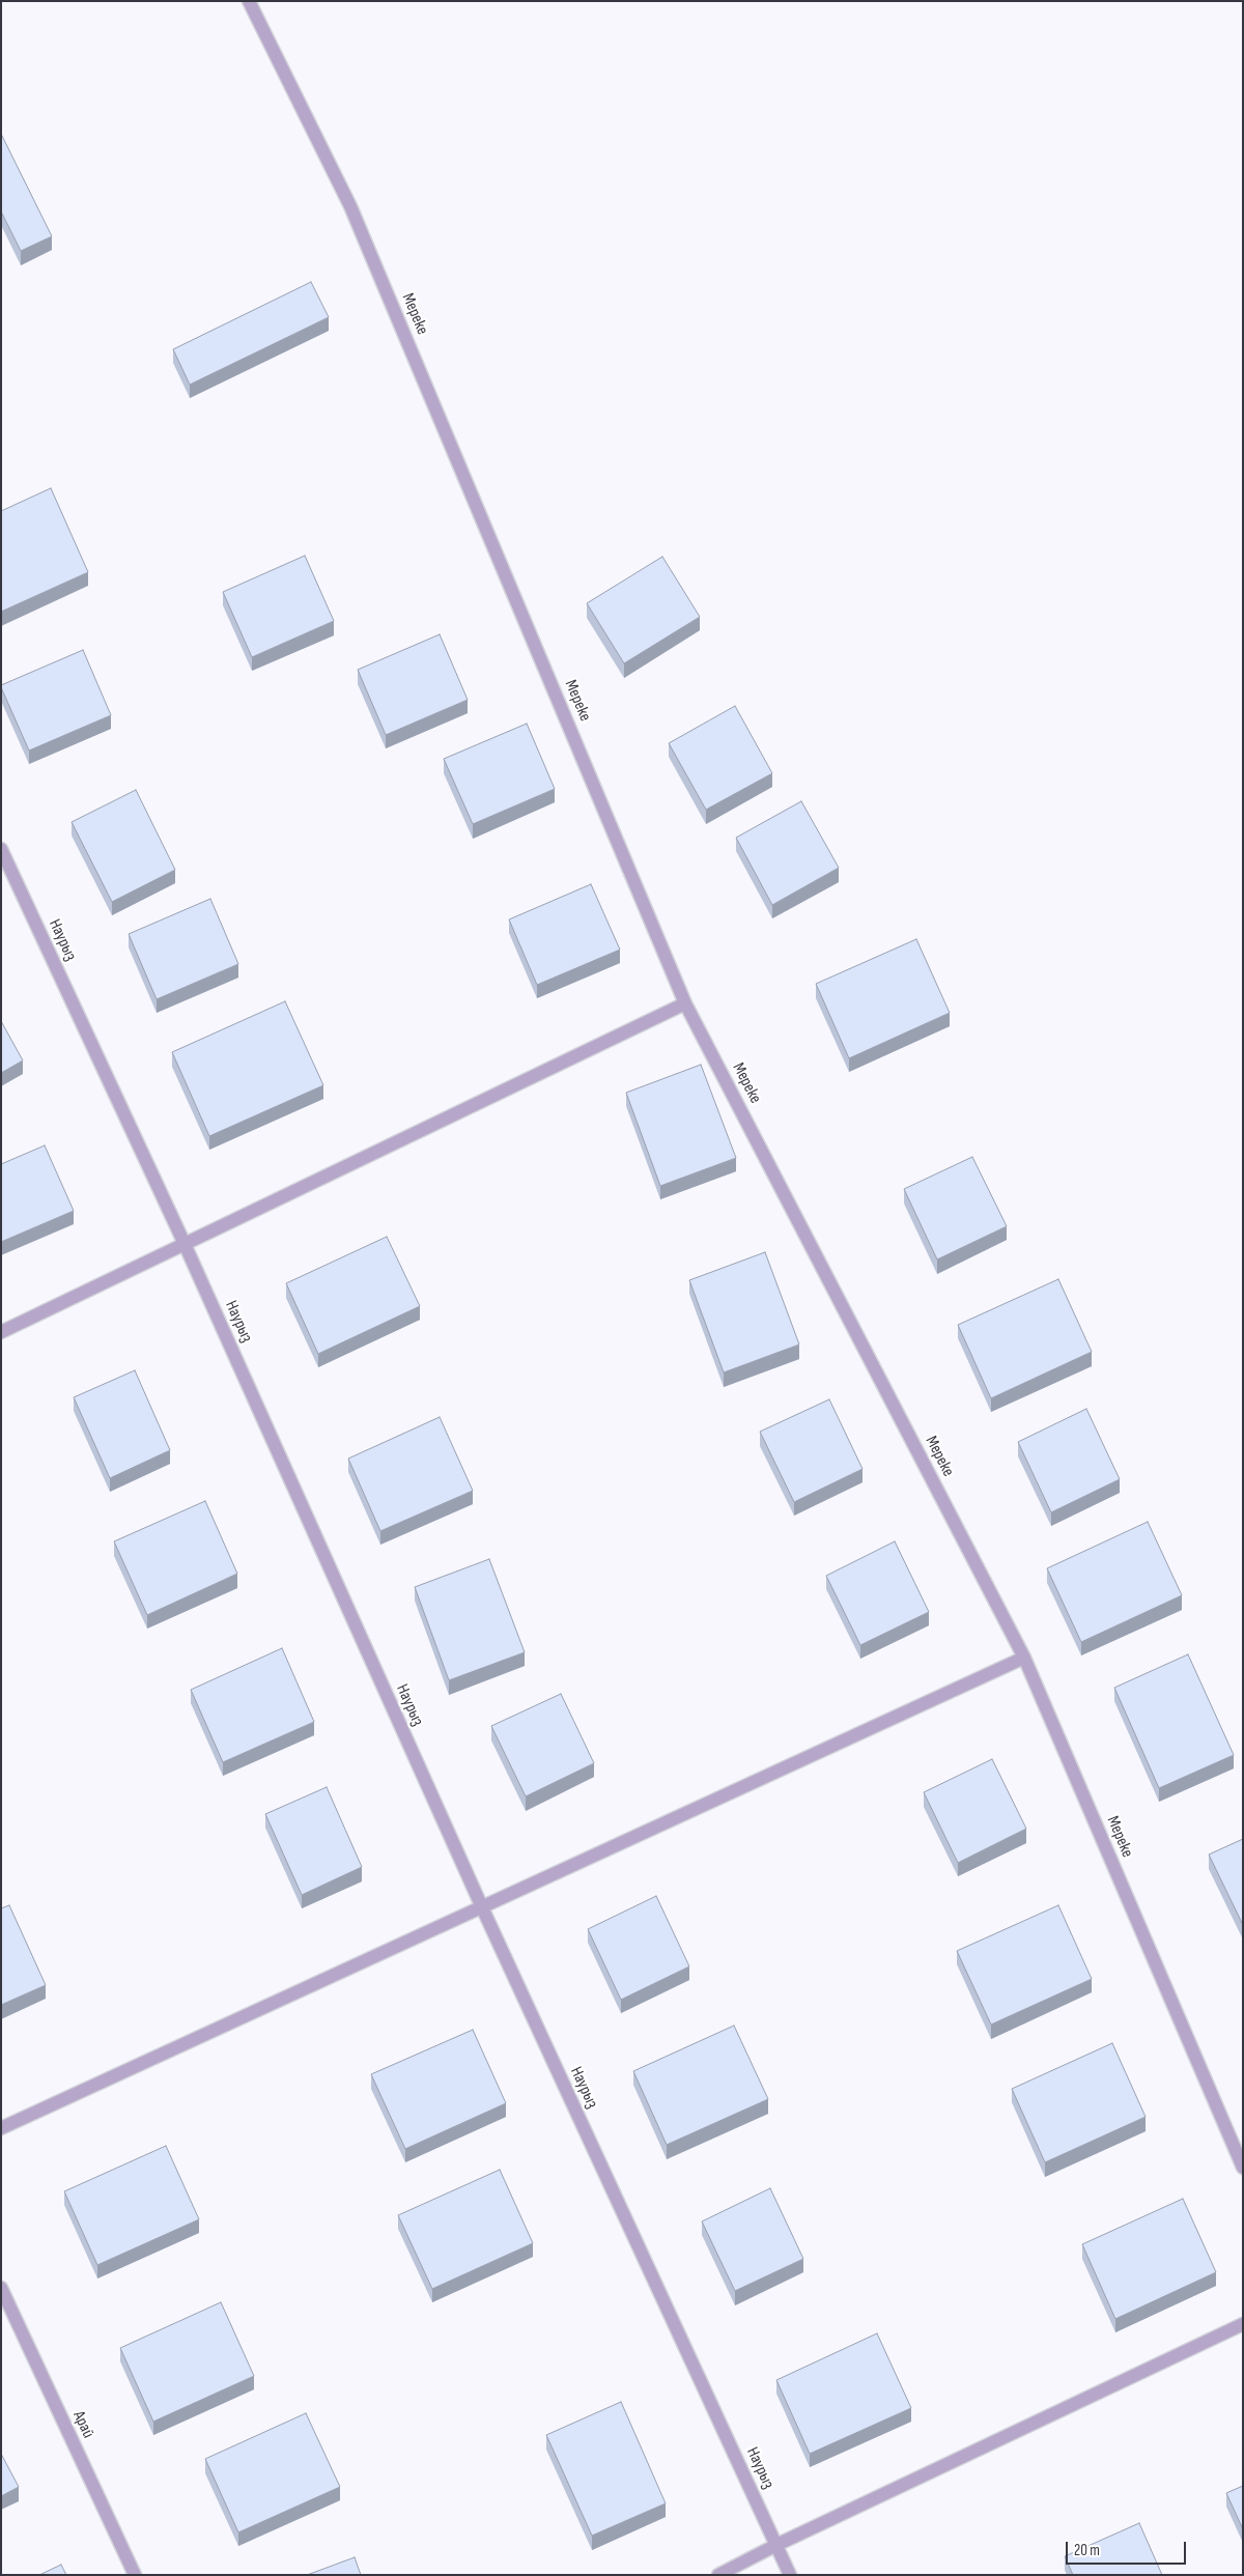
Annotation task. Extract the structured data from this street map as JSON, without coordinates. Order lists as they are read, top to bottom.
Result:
{
  "streets": {
    "street": ["Мереке", "Наурыз", "Арай"]
  },
  "scale_bar": "20 m"
}
